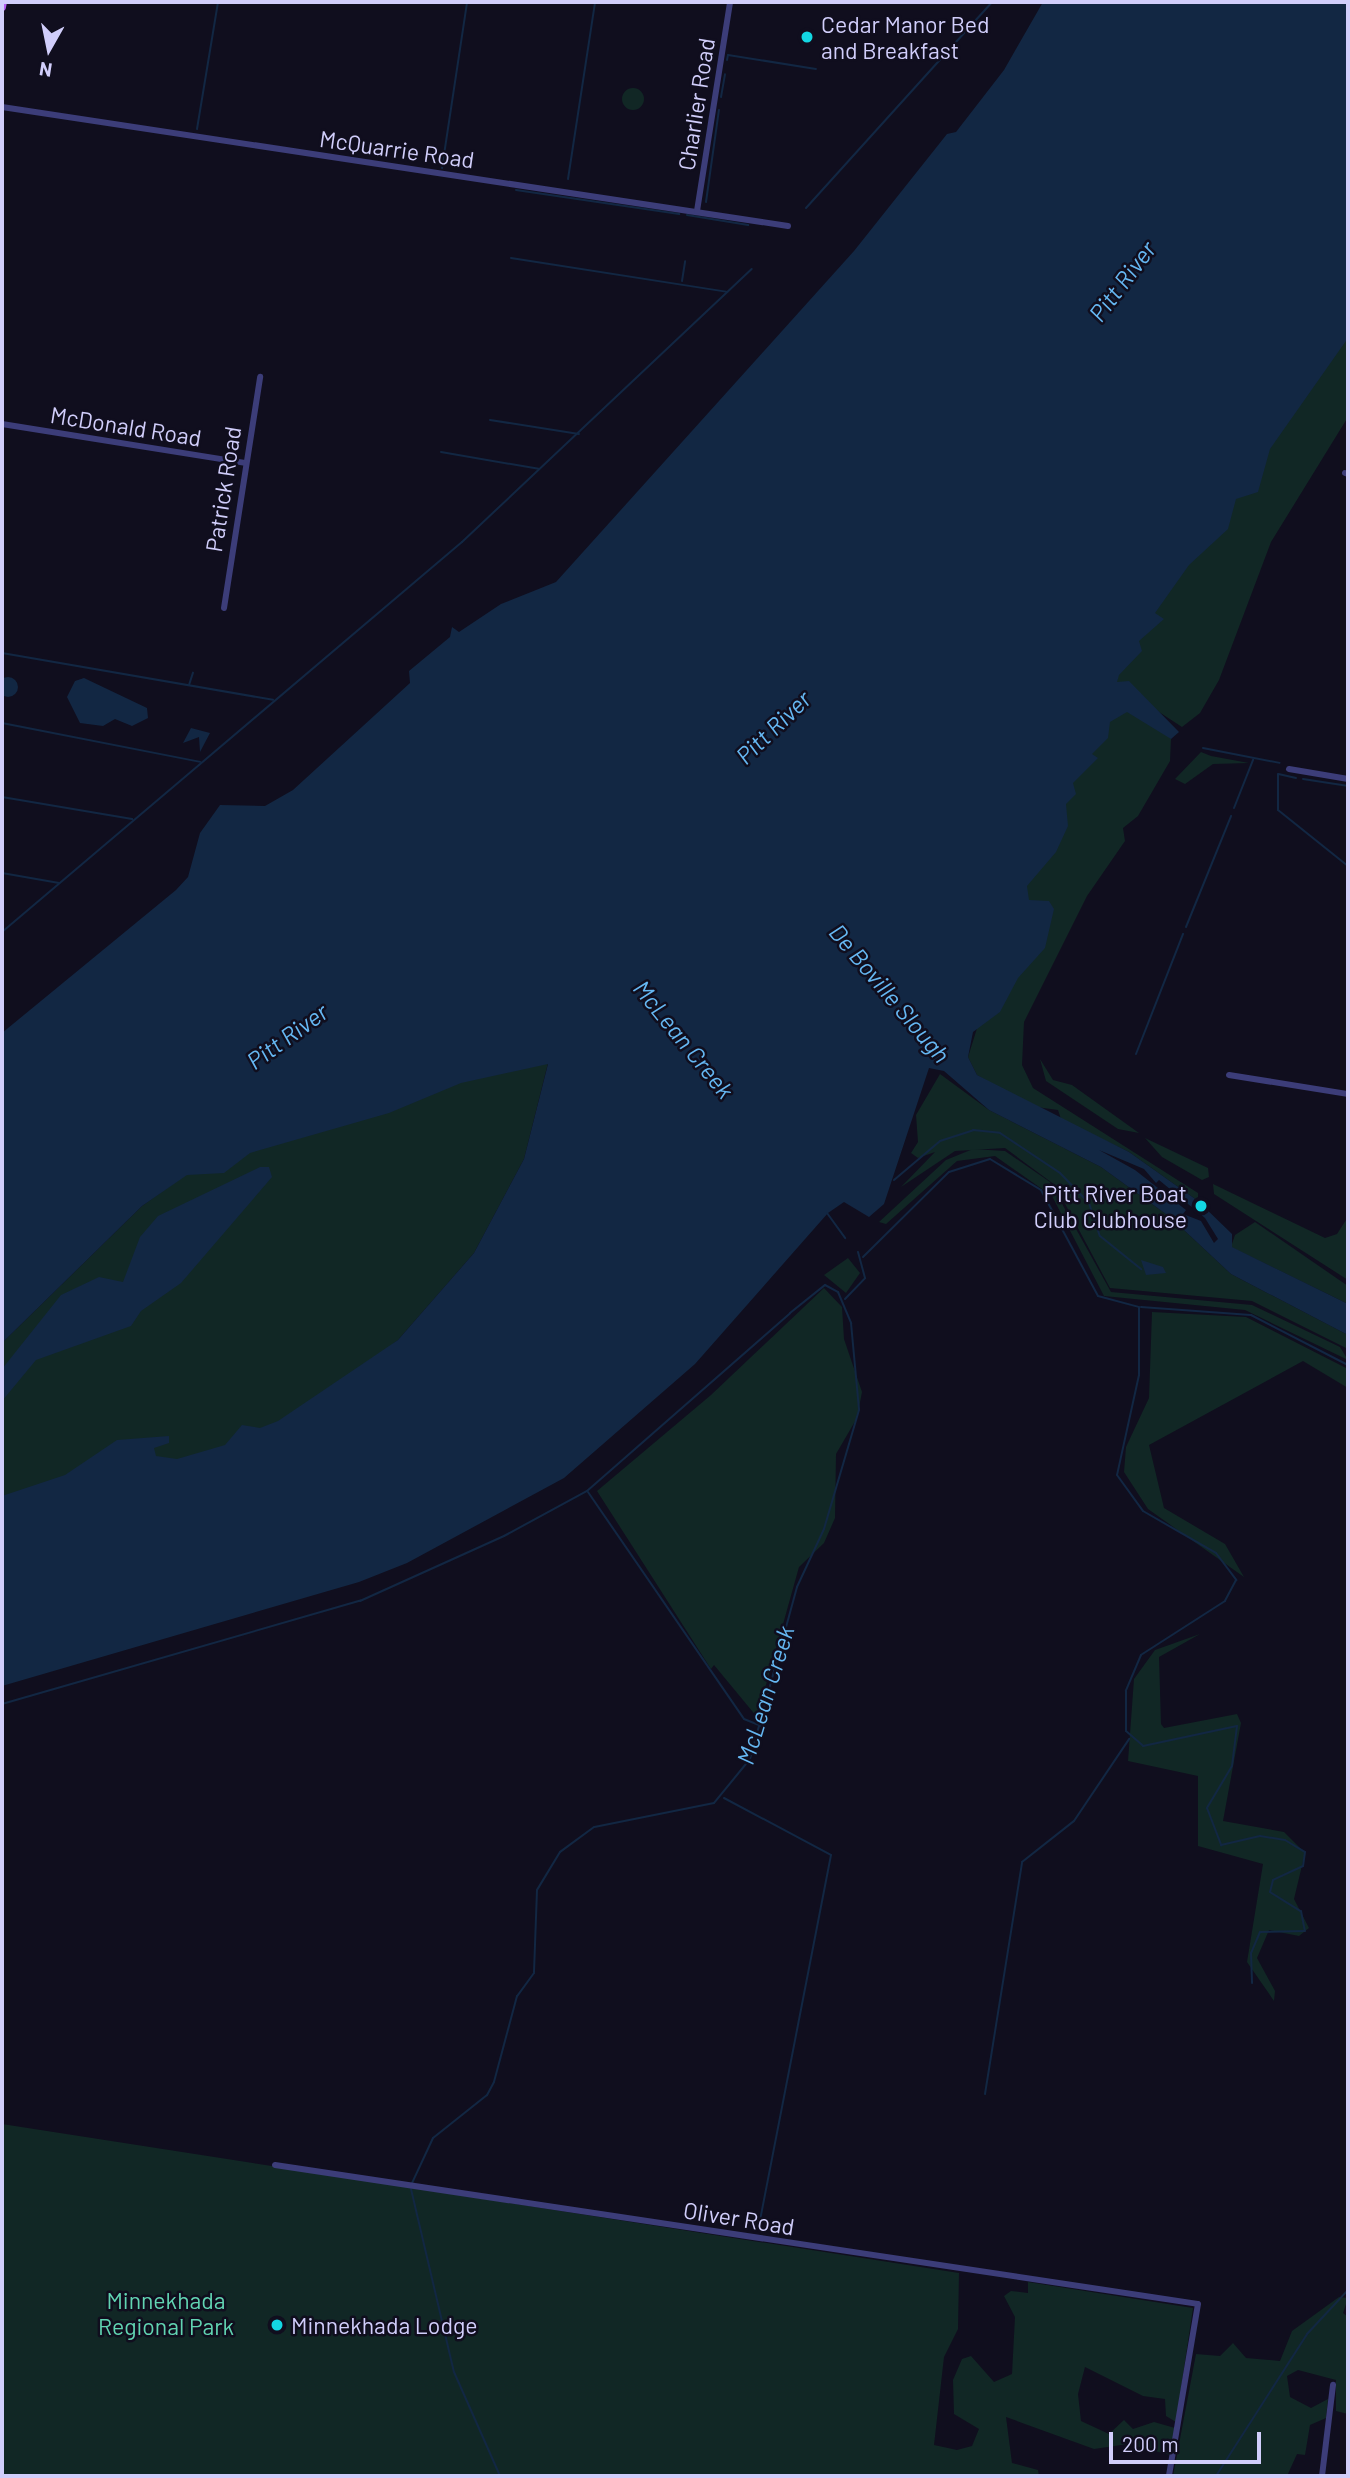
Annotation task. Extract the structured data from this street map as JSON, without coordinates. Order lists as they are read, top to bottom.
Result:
{
  "streets": {
    "street": [
      "Charlier Road",
      "McQuarrie Road",
      "McDonald Road",
      "Patrick Road",
      "Oliver Road"
    ]
  },
  "crossings": [
    ["Charlier Road", "McQuarrie Road"],
    ["McDonald Road", "Patrick Road"]
  ],
  "water": ["Pitt River", "De Boville Slough", "McLean Creek"],
  "parks": ["Minnekhada Regional Park"],
  "places": ["Cedar Manor Bed and Breakfast", "Pitt River Boat Club Clubhouse", "Minnekhada Lodge"],
  "scale_bar": "200 m",
  "north": "bottom"
}
